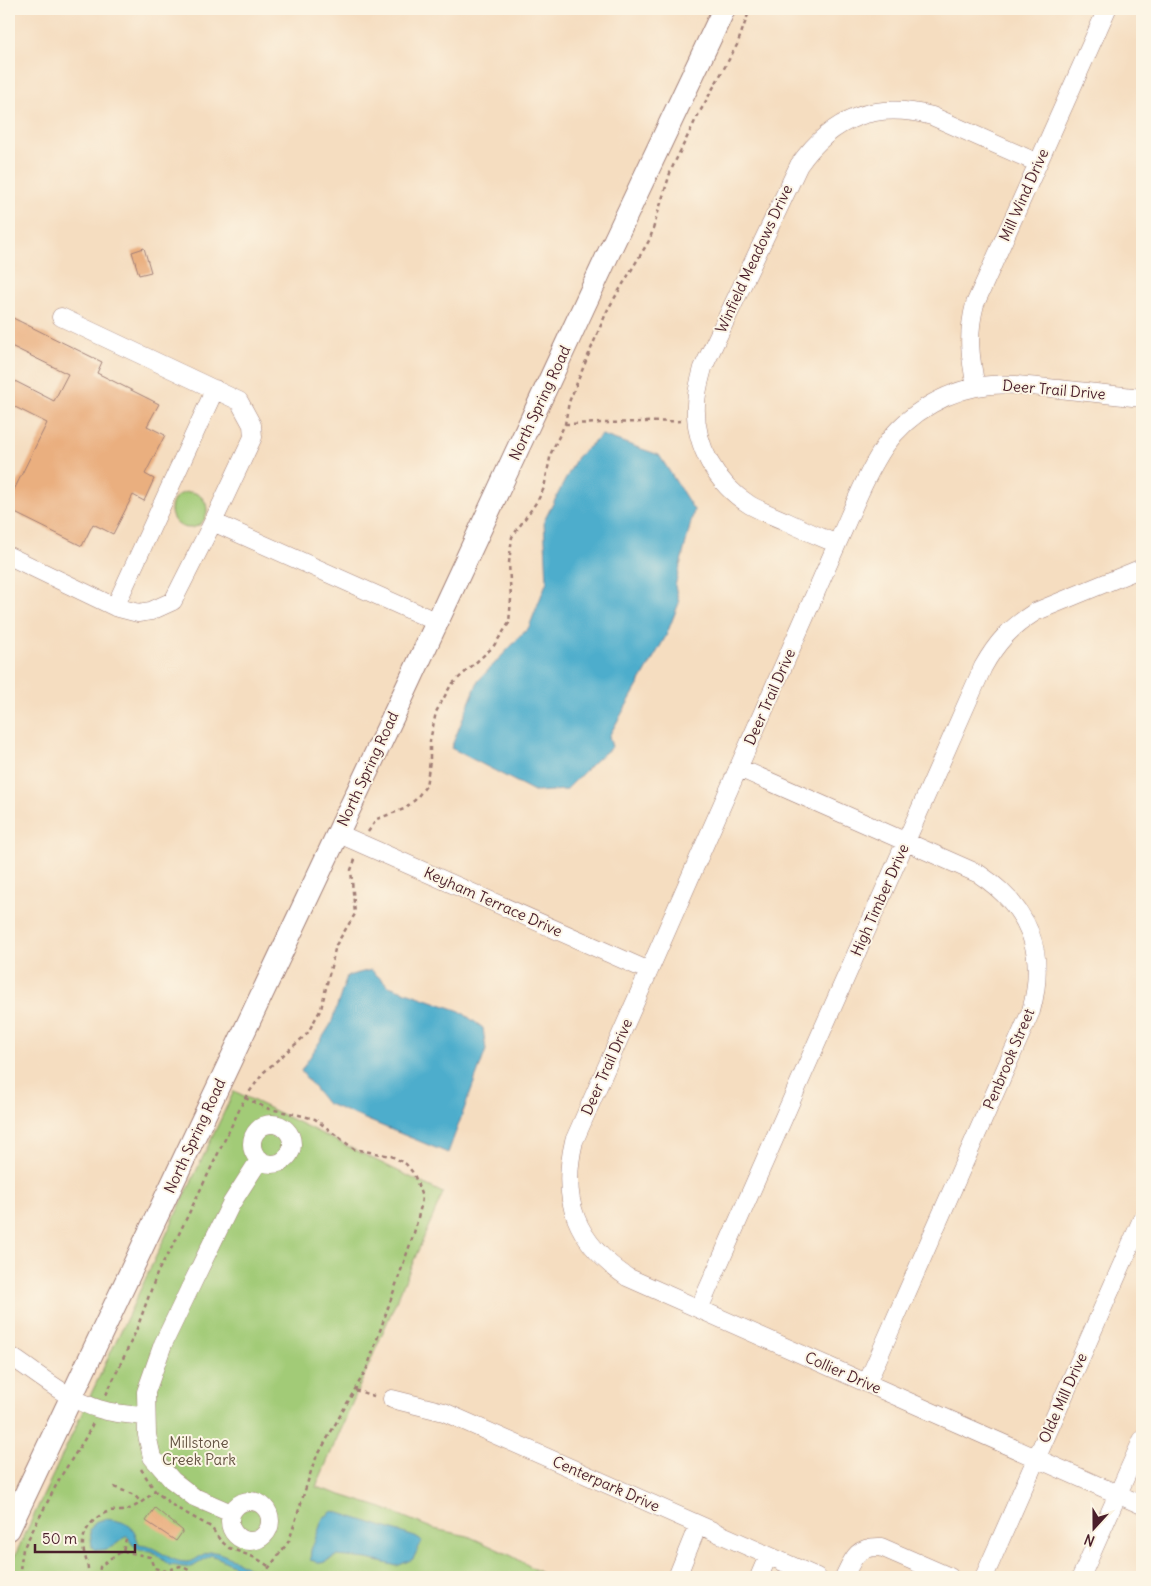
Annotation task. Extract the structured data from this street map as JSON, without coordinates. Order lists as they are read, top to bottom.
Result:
{
  "streets": {
    "main road": ["North Spring Road"],
    "street": [
      "Mill Wind Drive",
      "Winfield Meadows Drive",
      "Deer Trail Drive",
      "High Timber Drive",
      "Keyham Terrace Drive",
      "Penbrook Street",
      "Collier Drive",
      "Olde Mill Drive",
      "Centerpark Drive"
    ]
  },
  "crossings": [
    ["Mill Wind Drive", "Winfield Meadows Drive"],
    ["Mill Wind Drive", "Deer Trail Drive"],
    ["Winfield Meadows Drive", "Deer Trail Drive"],
    ["Deer Trail Drive", "Keyham Terrace Drive"],
    ["Deer Trail Drive", "Penbrook Street"],
    ["Deer Trail Drive", "Collier Drive"],
    ["North Spring Road", "Keyham Terrace Drive"],
    ["High Timber Drive", "Penbrook Street"],
    ["High Timber Drive", "Collier Drive"],
    ["Penbrook Street", "Collier Drive"],
    ["Collier Drive", "Olde Mill Drive"]
  ],
  "parks": ["Millstone Creek Park"],
  "scale_bar": "50 m",
  "north": "bottom"
}
